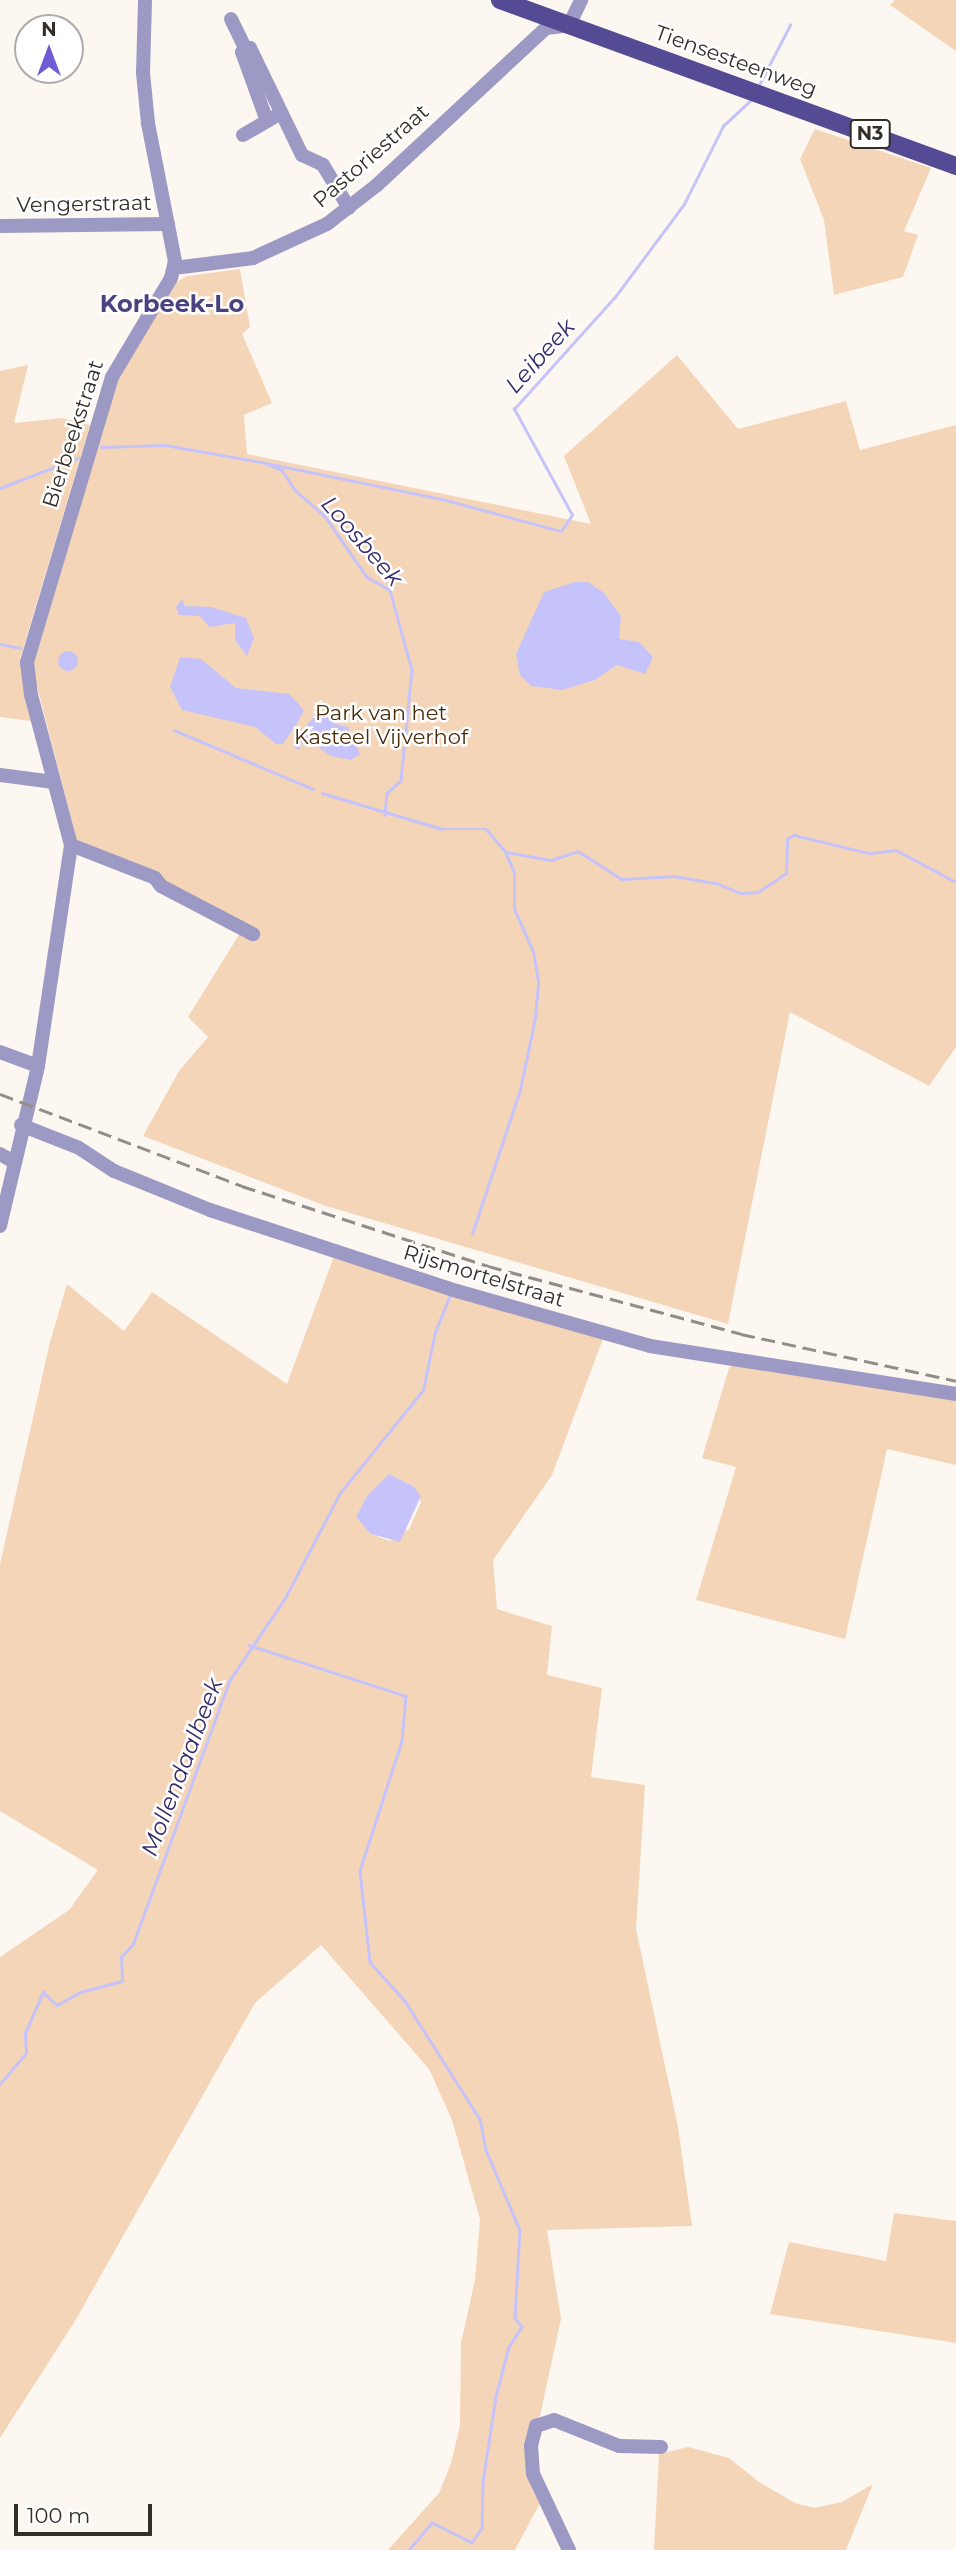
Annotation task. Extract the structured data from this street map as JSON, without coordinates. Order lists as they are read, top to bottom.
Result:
{
  "streets": {
    "main road": ["Tiensesteenweg", "N3"],
    "street": [
      "Pastoriestraat",
      "Vengerstraat",
      "Bierbeekstraat",
      "Rijsmortelstraat"
    ]
  },
  "crossings": [
    ["Tiensesteenweg", "Pastoriestraat"],
    ["Pastoriestraat", "Bierbeekstraat"],
    ["Bierbeekstraat", "Rijsmortelstraat"]
  ],
  "districts": ["Korbeek-Lo"],
  "water": ["Leibeek", "Loosbeek", "Mollendaalbeek"],
  "parks": ["Park van het Kasteel Vijverhof"],
  "scale_bar": "100 m",
  "north": "top"
}
